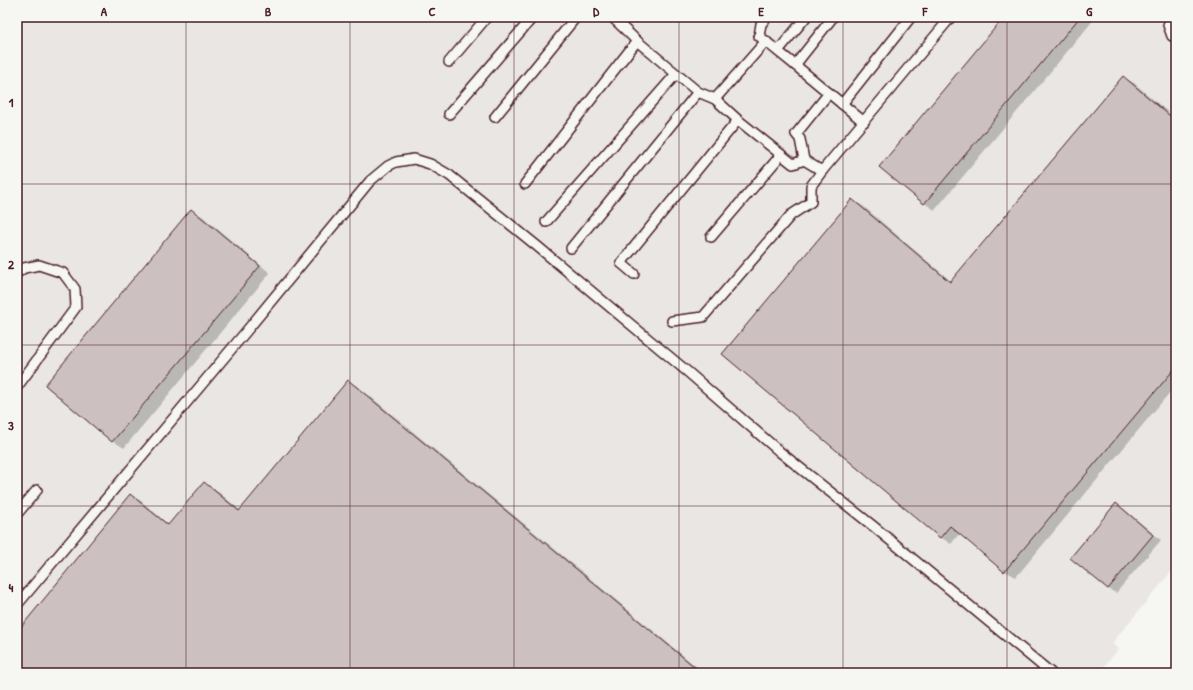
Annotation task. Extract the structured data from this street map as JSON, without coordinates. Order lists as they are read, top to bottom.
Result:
{
  "grid": {
    "columns": [
      "A",
      "B",
      "C",
      "D",
      "E",
      "F",
      "G"
    ],
    "rows": [
      "1",
      "2",
      "3",
      "4"
    ]
  }
}
